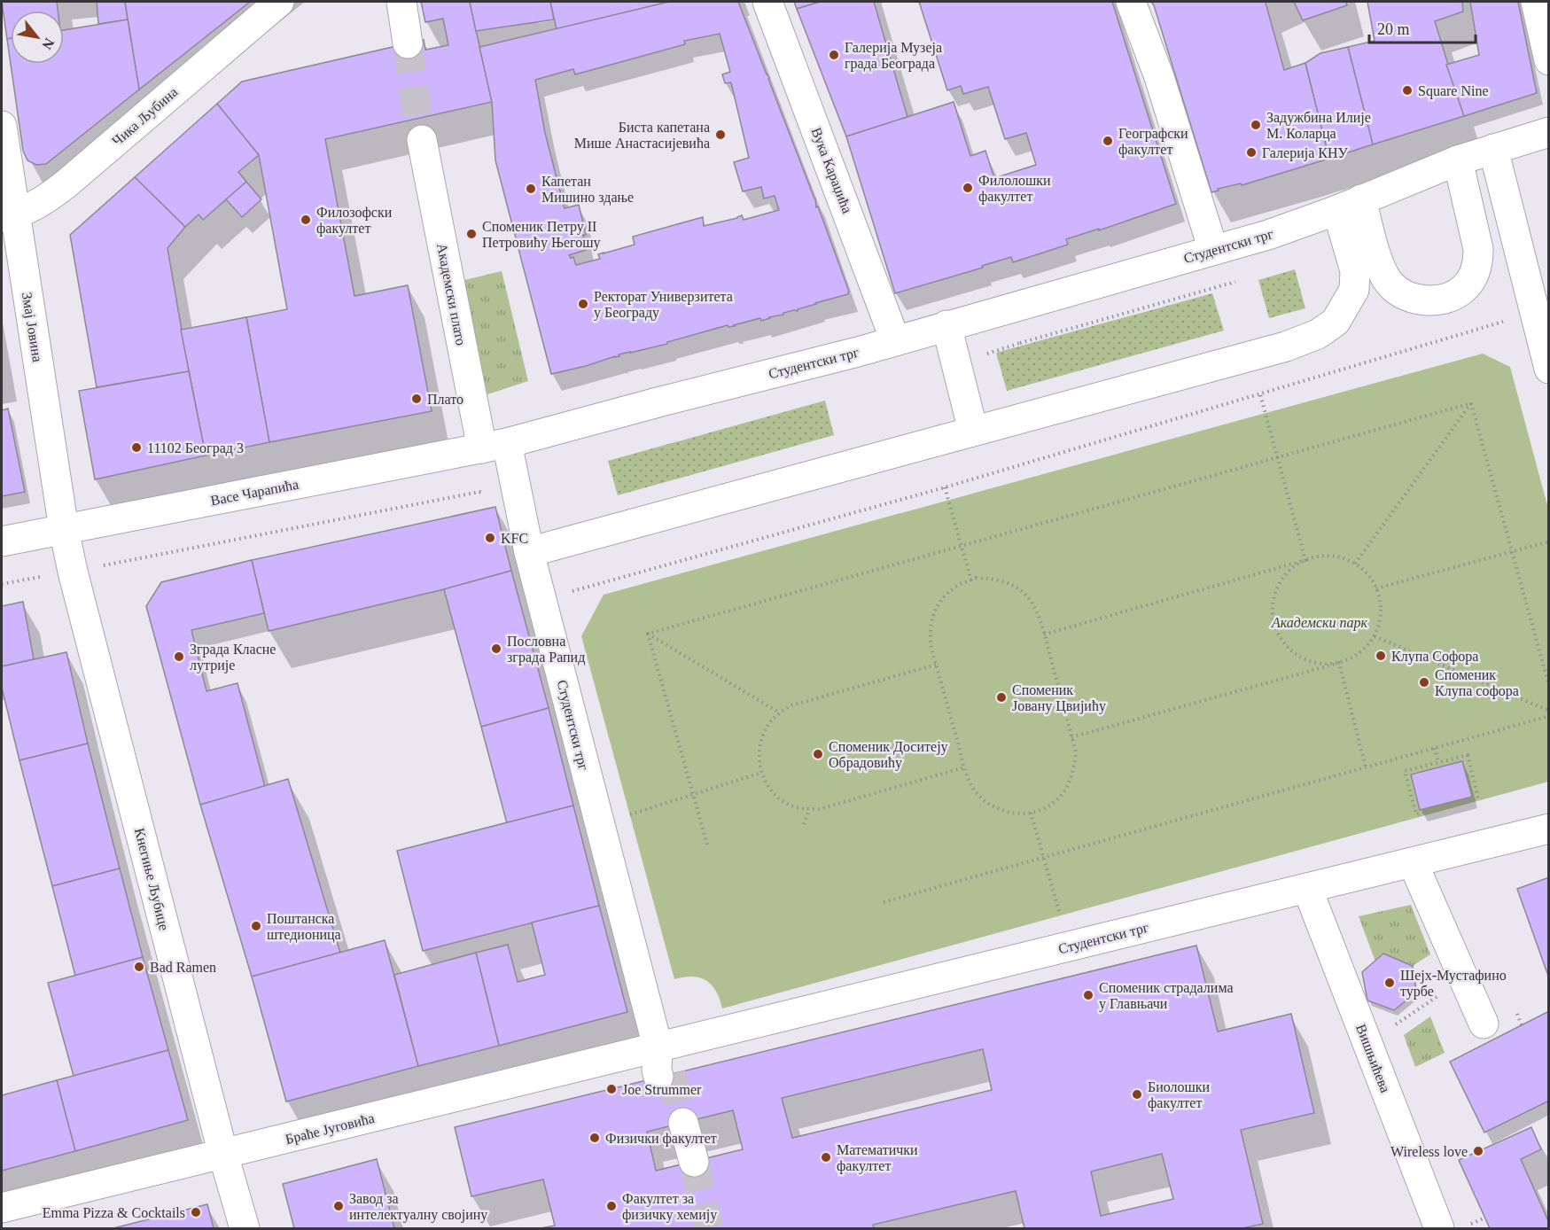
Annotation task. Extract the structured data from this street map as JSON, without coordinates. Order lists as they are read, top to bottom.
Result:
{
  "streets": {
    "street": [
      "Чика Љубина",
      "Вука Караџића",
      "Студентски трг",
      "Академски плато",
      "Змај Јовина",
      "Васе Чарапића",
      "Кнегиње Љубице",
      "Вишњићева",
      "Браће Југовића"
    ]
  },
  "crossings": [
    ["Чика Љубина", "Змај Јовина"],
    ["Вука Караџића", "Студентски трг"],
    ["Студентски трг", "Академски плато"],
    ["Студентски трг", "Васе Чарапића"],
    ["Студентски трг", "Вишњићева"],
    ["Студентски трг", "Браће Југовића"],
    ["Академски плато", "Васе Чарапића"],
    ["Змај Јовина", "Васе Чарапића"],
    ["Змај Јовина", "Кнегиње Љубице"],
    ["Васе Чарапића", "Кнегиње Љубице"],
    ["Кнегиње Љубице", "Браће Југовића"]
  ],
  "parks": ["Академски парк"],
  "places": [
    "Галерија Музеја града Београда",
    "Square Nine",
    "Задужбина Илије М. Коларца",
    "Биста капетана Мише Анастасијевића",
    "Географски факултет",
    "Галерија КНУ",
    "Филолошки факултет",
    "Капетан Мишино здање",
    "Филозофски факултет",
    "Споменик Петру II Петровићу Његошу",
    "Ректорат Универзитета у Београду",
    "Плато",
    "11102 Београд 3",
    "KFC",
    "Пословна зграда Рапид",
    "Клупа Софора",
    "Зграда Класне лутрије",
    "Споменик Клупа софора",
    "Споменик Јовану Цвијићу",
    "Споменик Доситеју Обрадовићу",
    "Поштанска штедионица",
    "Bad Ramen",
    "Шејх-Мустафино турбе",
    "Споменик страдалима у Главњачи",
    "Joe Strummer",
    "Биолошки факултет",
    "Физички факултет",
    "Wireless love",
    "Математички факултет",
    "Завод за интелектуалну својину",
    "Факултет за физичку хемију",
    "Emma Pizza & Cocktails"
  ],
  "scale_bar": "20 m",
  "north": "bottom right"
}
